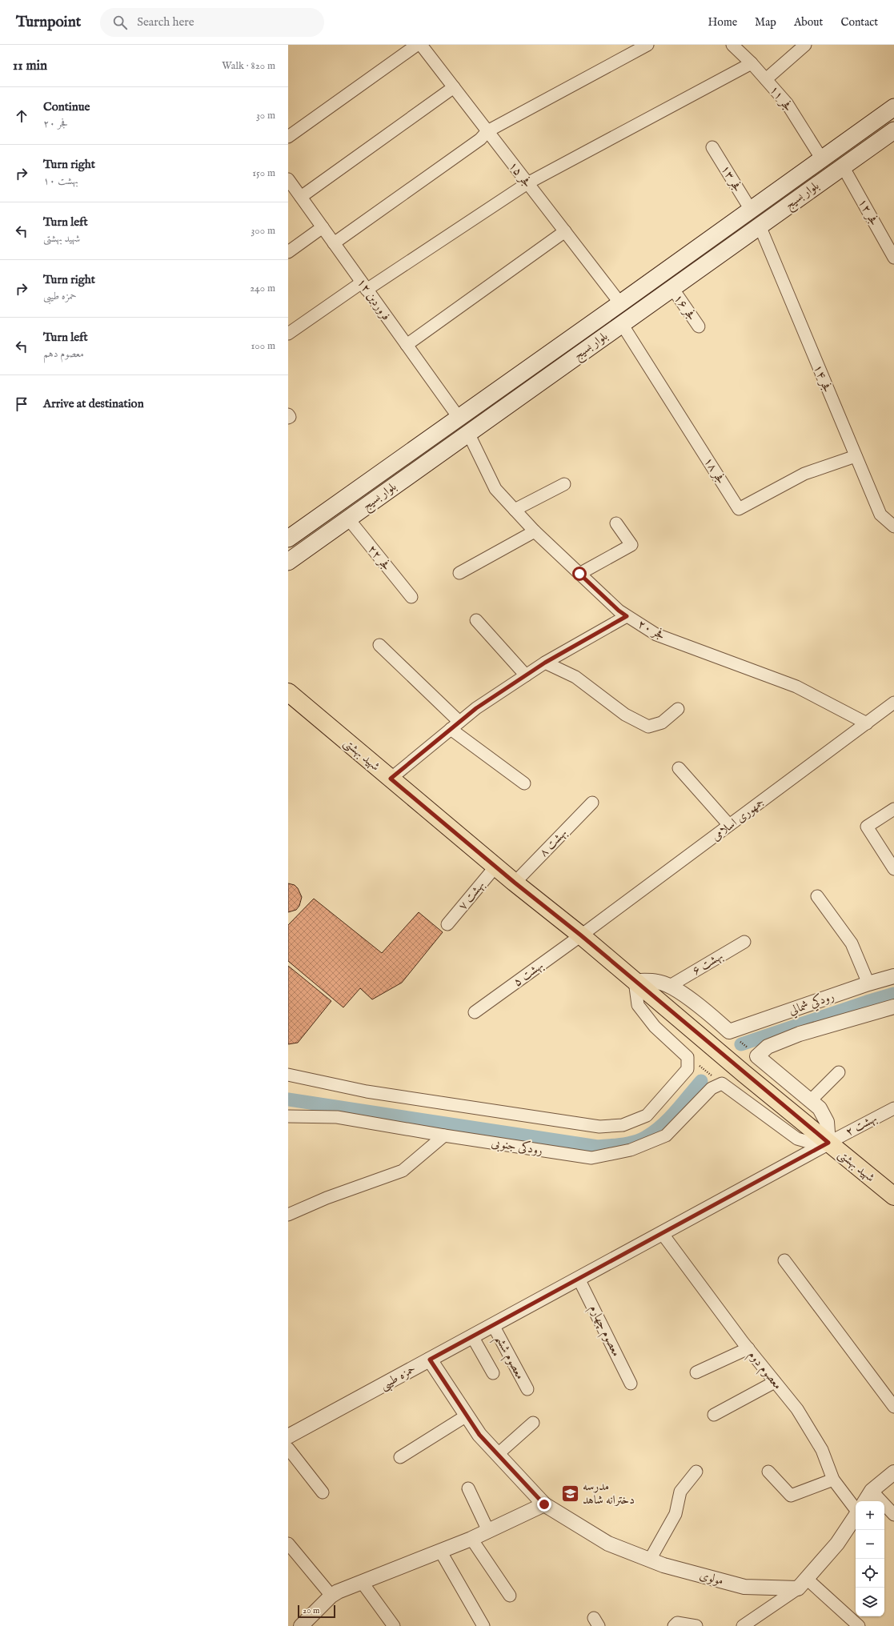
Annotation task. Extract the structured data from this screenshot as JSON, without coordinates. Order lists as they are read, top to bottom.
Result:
{
  "streets": {
    "main road": ["بلوار بسیج", "شهید بهشتی"],
    "street": [
      "فجر ۱۱",
      "فجر ۱۵",
      "فجر ۱۳",
      "فجر ۱۲",
      "۱۲ فروردین",
      "فجر ۱۶",
      "فجر ۱۴",
      "فجر ۱۸",
      "فجر ۲۲",
      "فجر ۲۰",
      "جمهوری اسلامی",
      "بهشت ۸",
      "بهشت ۷",
      "بهشت ۶",
      "بهشت ۵",
      "رودکي شمالي",
      "بهشت ۲",
      "رودکی جنوبی",
      "معصوم چهارم",
      "معصوم ششم",
      "معصوم دوم",
      "حمزه طیبی",
      "مولوی"
    ]
  },
  "crossings": [
    ["فجر ۱۱", "بلوار بسیج"],
    ["فجر ۱۵", "بلوار بسیج"],
    ["فجر ۱۳", "بلوار بسیج"],
    ["بلوار بسیج", "فجر ۱۲"],
    ["بلوار بسیج", "۱۲ فروردین"],
    ["بلوار بسیج", "فجر ۱۶"],
    ["بلوار بسیج", "فجر ۱۴"],
    ["بلوار بسیج", "فجر ۱۸"],
    ["بلوار بسیج", "فجر ۲۲"],
    ["بلوار بسیج", "فجر ۲۰"],
    ["فجر ۱۴", "فجر ۱۸"],
    ["فجر ۲۰", "جمهوری اسلامی"],
    ["شهید بهشتی", "جمهوری اسلامی"],
    ["شهید بهشتی", "بهشت ۸"],
    ["شهید بهشتی", "بهشت ۷"],
    ["شهید بهشتی", "بهشت ۵"],
    ["شهید بهشتی", "بهشت ۲"],
    ["شهید بهشتی", "حمزه طیبی"],
    ["جمهوری اسلامی", "بهشت ۵"],
    ["بهشت ۲", "حمزه طیبی"],
    ["معصوم چهارم", "حمزه طیبی"],
    ["معصوم ششم", "حمزه طیبی"],
    ["معصوم دوم", "حمزه طیبی"],
    ["حمزه طیبی", "مولوی"]
  ],
  "places": {
    "school or university": ["مدرسه دخترانه شاهد"]
  },
  "scale_bar": "20 m",
  "page": {
    "header": "Turnpoint",
    "search": "Search here",
    "nav": [
      "Home",
      "Map",
      "About",
      "Contact"
    ],
    "heading": ["11 min", "Walk · 820 m"],
    "list": [
      ["Continue", "فجر ۲۰", "30 m"],
      ["Turn right", "بهشت ۱۰", "150 m"],
      ["Turn left", "شهید بهشتی", "300 m"],
      ["Turn right", "حمزه طیبی", "240 m"],
      ["Turn left", "معصوم دهم", "100 m"],
      "Arrive at destination"
    ],
    "map_buttons": ["+", "−"],
    "scale": "20 m"
  }
}
